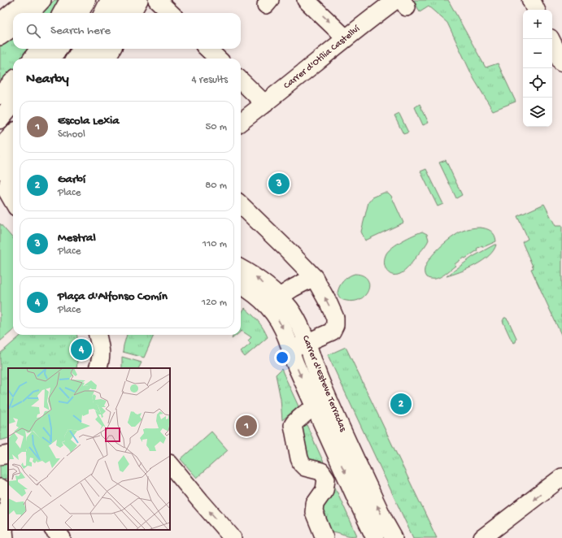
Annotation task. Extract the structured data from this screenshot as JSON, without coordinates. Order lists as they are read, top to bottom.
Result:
{
  "streets": {
    "street": ["Carrer d'Otília Castellví", "Carrer d'Esteve Terradas"]
  },
  "page": {
    "map_buttons": ["+", "−"],
    "search": "Search here",
    "heading": ["Nearby", "4 results"],
    "list": [
      {
        "mark": "1",
        "name": "Escola Lexia",
        "note": "School",
        "value": "50 m"
      },
      {
        "mark": "2",
        "name": "Garbí",
        "note": "Place",
        "value": "80 m"
      },
      {
        "mark": "3",
        "name": "Mestral",
        "note": "Place",
        "value": "110 m"
      },
      {
        "mark": "4",
        "name": "Plaça d'Alfonso Comín",
        "note": "Place",
        "value": "120 m"
      }
    ],
    "pins": [
      "3",
      "4",
      "2",
      "1"
    ]
  }
}
